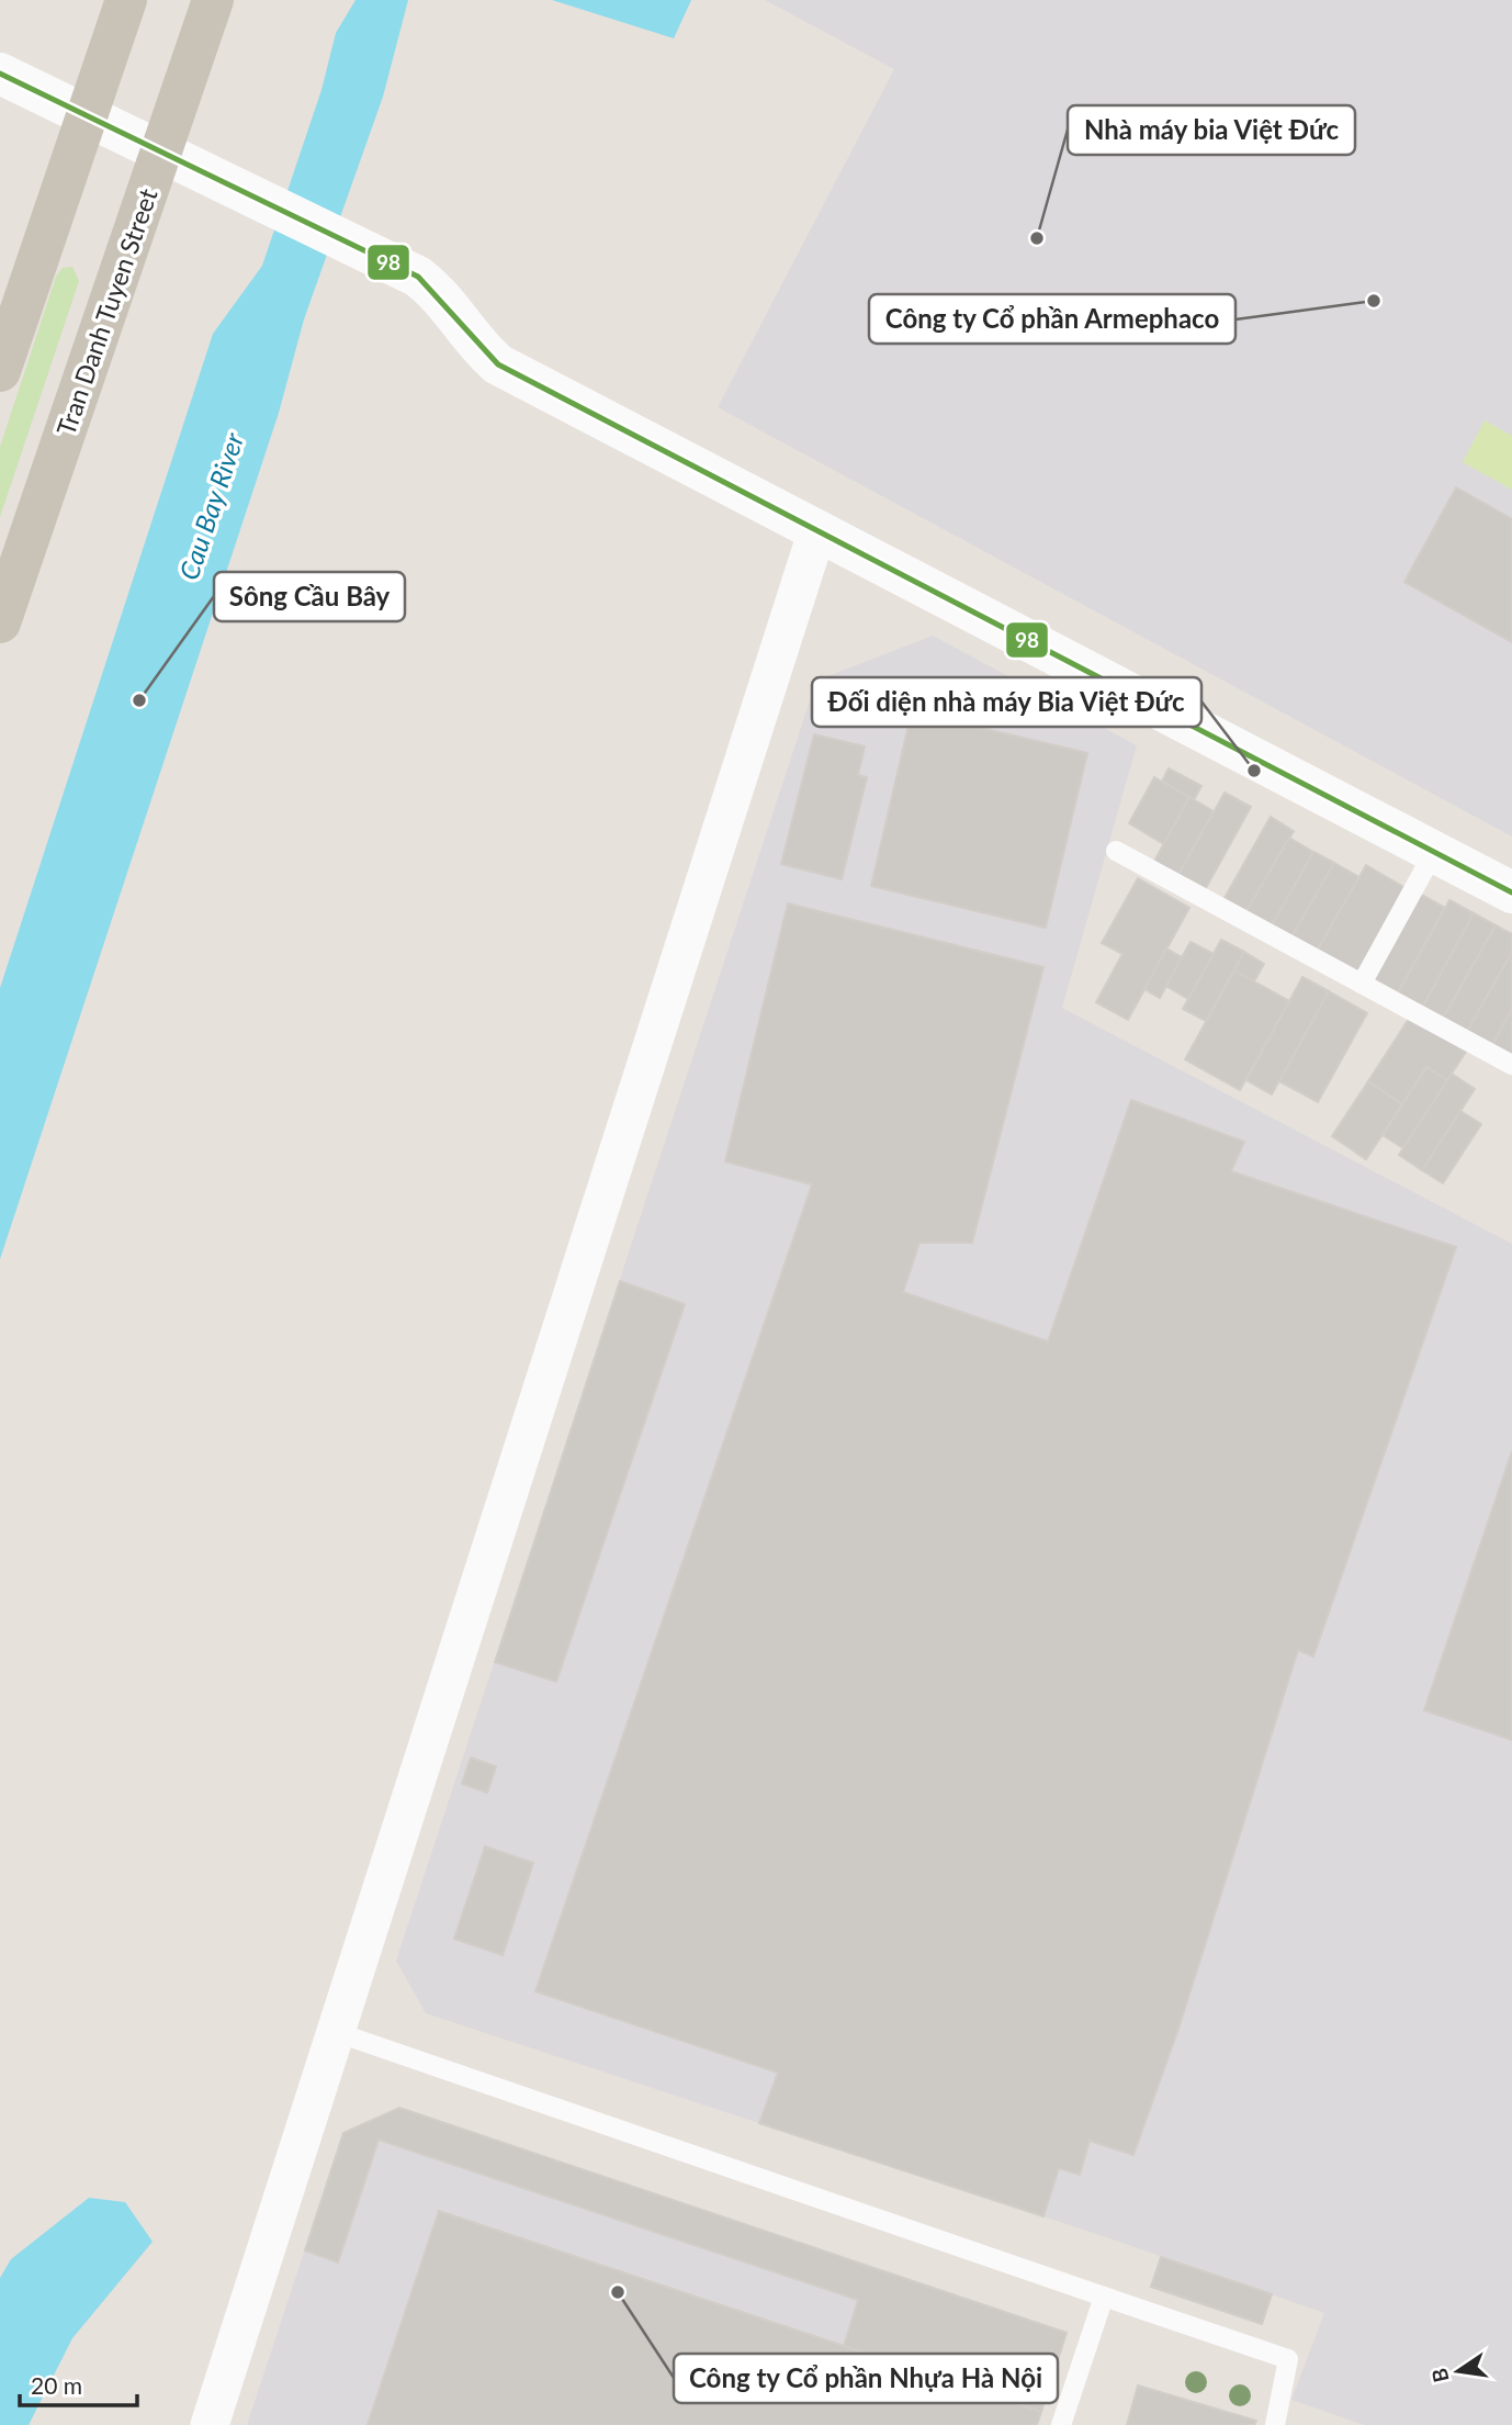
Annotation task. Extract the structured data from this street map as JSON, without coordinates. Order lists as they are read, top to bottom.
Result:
{
  "streets": {
    "main road": ["Tran Danh Tuyen Street"]
  },
  "water": ["Cau Bay River"],
  "places": [
    "Nhà máy bia Việt Đức",
    "Công ty Cổ phần Armephaco",
    "Sông Cầu Bây",
    "Đối diện nhà máy Bia Việt Đức",
    "Công ty Cổ phần Nhựa Hà Nội"
  ],
  "lines": ["transit line 98"],
  "scale_bar": "20 m",
  "north": "left"
}
